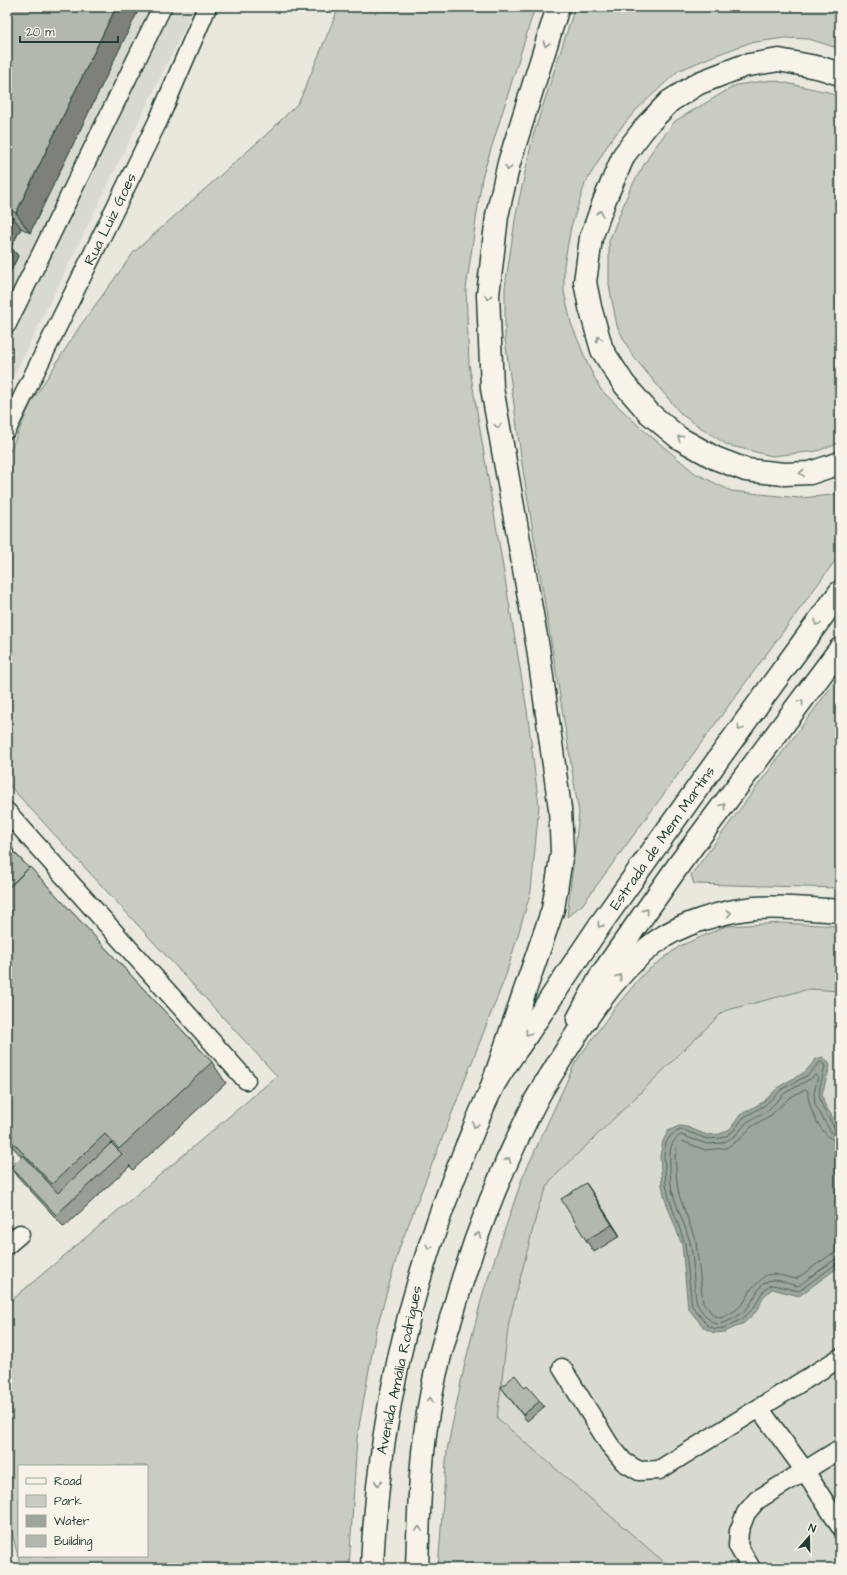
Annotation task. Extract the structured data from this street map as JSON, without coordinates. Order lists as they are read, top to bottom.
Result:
{
  "streets": {
    "main road": ["Estrada de Mem Martins", "Avenida Amália Rodrigues"],
    "lane": ["Rua Luiz Goes"]
  },
  "crossings": [
    ["Estrada de Mem Martins", "Avenida Amália Rodrigues"]
  ],
  "legend": [
    "Road",
    "Park",
    "Water",
    "Building"
  ],
  "scale_bar": "20 m",
  "north": "top"
}
